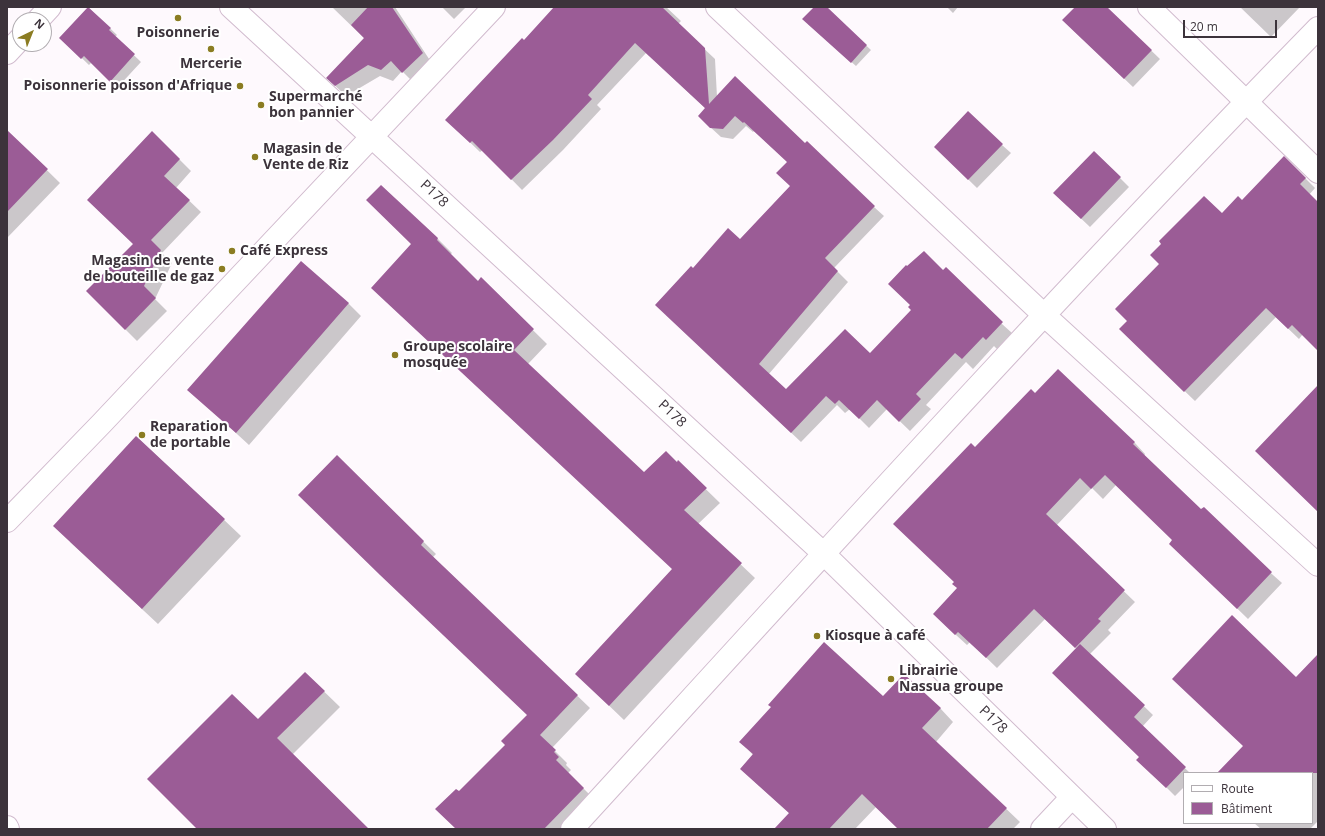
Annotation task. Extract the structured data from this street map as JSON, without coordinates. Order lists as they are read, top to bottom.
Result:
{
  "streets": {
    "street": ["P178"]
  },
  "places": [
    "Poisonnerie",
    "Mercerie",
    "Poisonnerie poisson d'Afrique",
    "Supermarché bon pannier",
    "Magasin de Vente de Riz",
    "Café Express",
    "Magasin de vente de bouteille de gaz",
    "Groupe scolaire mosquée",
    "Reparation de portable",
    "Kiosque à café",
    "Librairie Nassua groupe"
  ],
  "legend": ["Route", "Bâtiment"],
  "scale_bar": "20 m",
  "north": "top right"
}
